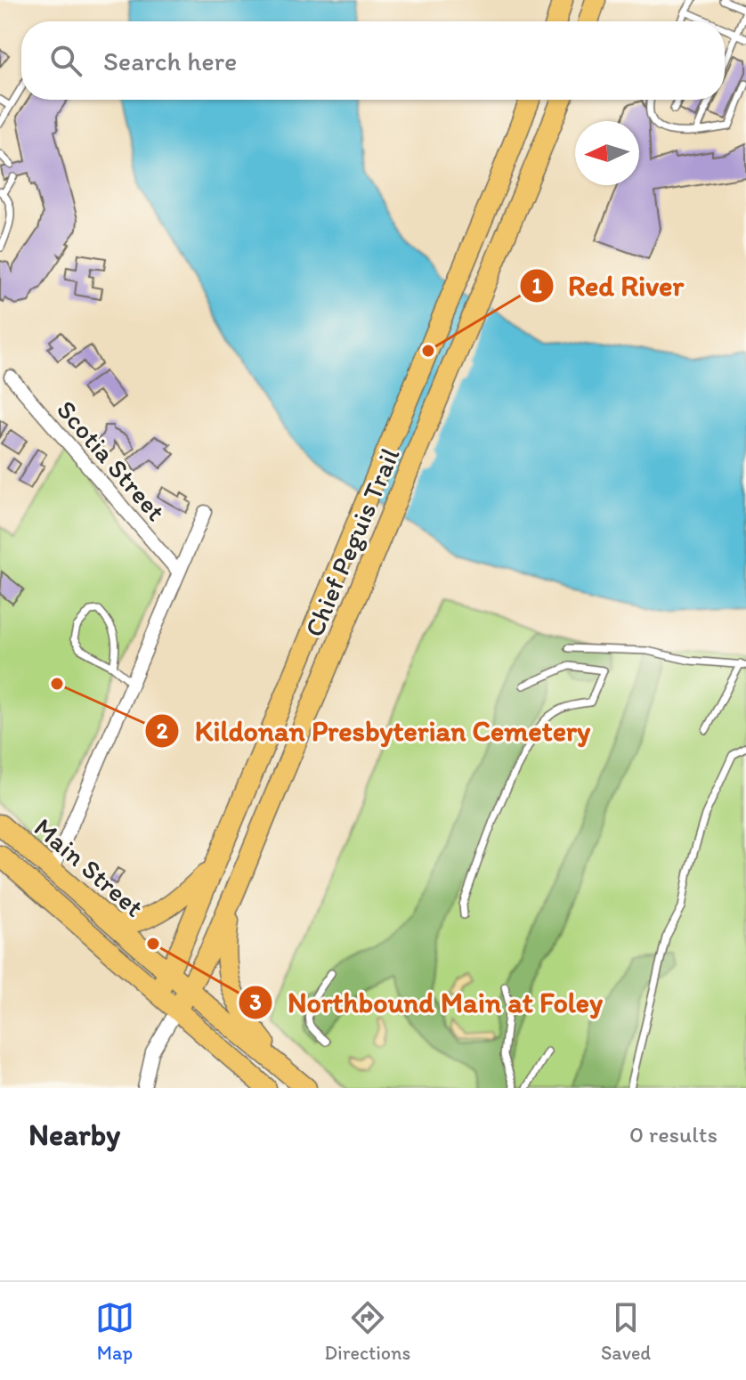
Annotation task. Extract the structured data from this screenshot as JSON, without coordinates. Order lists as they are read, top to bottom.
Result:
{
  "streets": {
    "main road": ["Chief Peguis Trail", "Main Street"],
    "street": ["Scotia Street"]
  },
  "crossings": [
    ["Chief Peguis Trail", "Main Street"]
  ],
  "places": ["Red River", "Kildonan Presbyterian Cemetery", "Northbound Main at Foley"],
  "north": "left",
  "page": {
    "search": "Search here",
    "heading": ["Nearby", "0 results"],
    "nav": ["Map", "Directions", "Saved"]
  }
}
